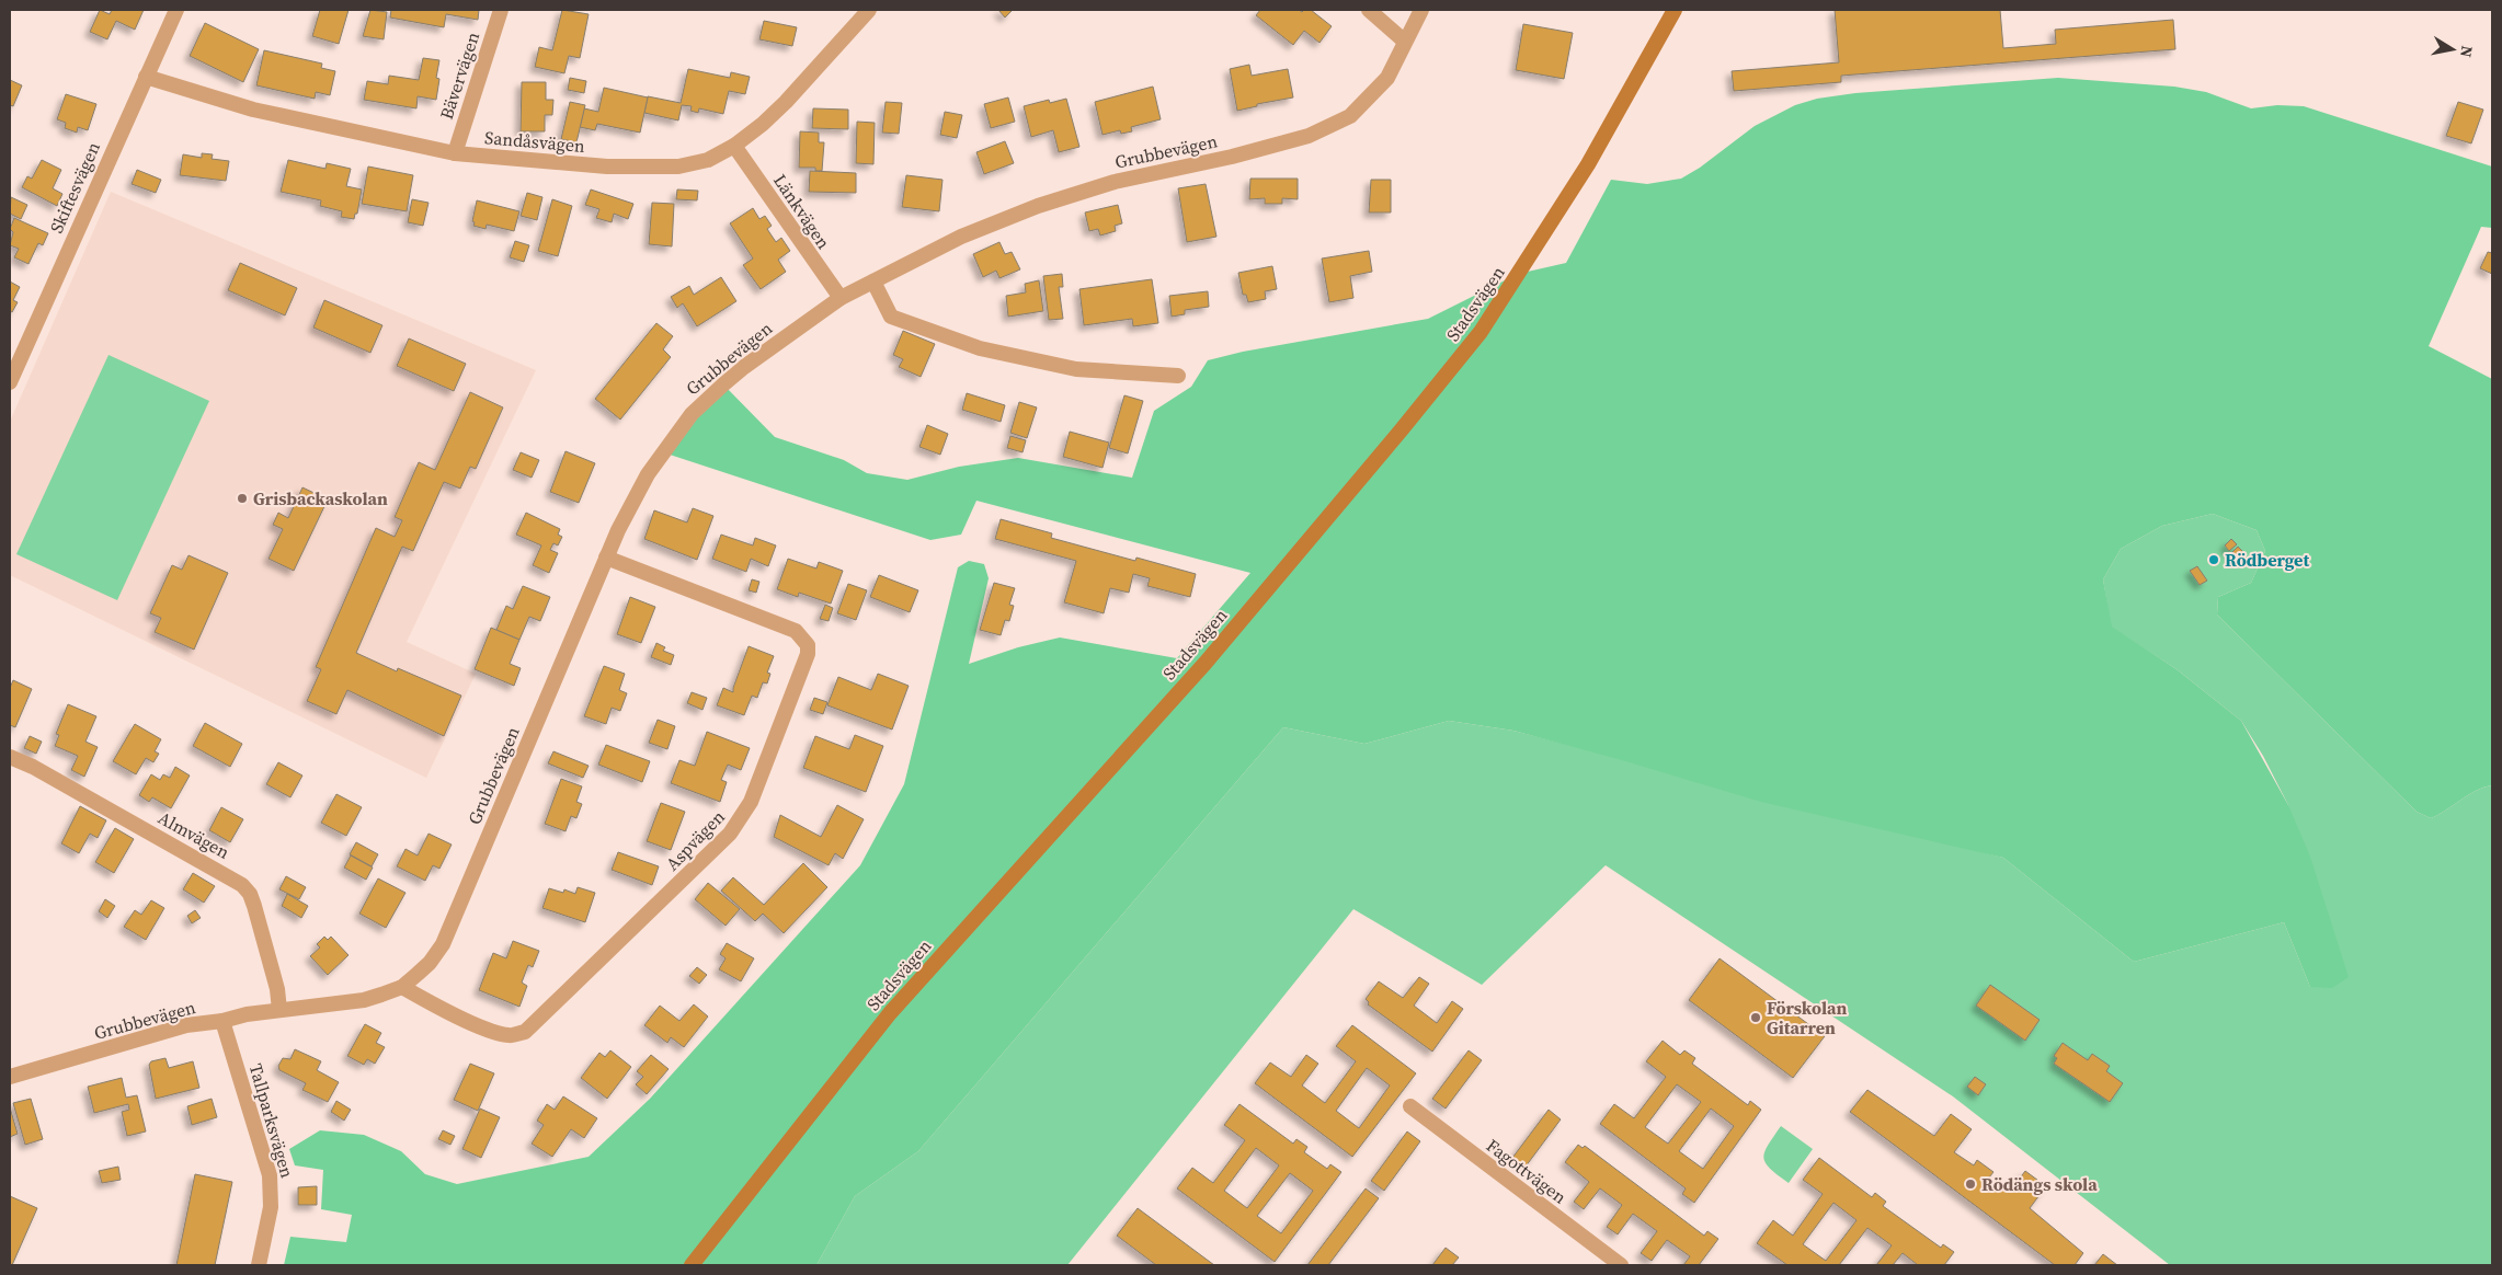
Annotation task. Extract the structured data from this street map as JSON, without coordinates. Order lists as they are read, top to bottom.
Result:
{
  "streets": {
    "main road": ["Stadsvägen"],
    "street": [
      "Bävervägen",
      "Sandåsvägen",
      "Grubbevägen",
      "Skiftesvägen",
      "Länkvägen",
      "Almvägen",
      "Aspvägen",
      "Tallparksvägen",
      "Fagottvägen"
    ]
  },
  "crossings": [
    ["Bävervägen", "Sandåsvägen"],
    ["Sandåsvägen", "Skiftesvägen"],
    ["Sandåsvägen", "Länkvägen"],
    ["Grubbevägen", "Länkvägen"],
    ["Grubbevägen", "Almvägen"],
    ["Grubbevägen", "Aspvägen"],
    ["Grubbevägen", "Tallparksvägen"]
  ],
  "places": [
    "Grisbackaskolan",
    "Rödberget",
    "Förskolan Gitarren",
    "Rödängs skola"
  ],
  "north": "right"
}
